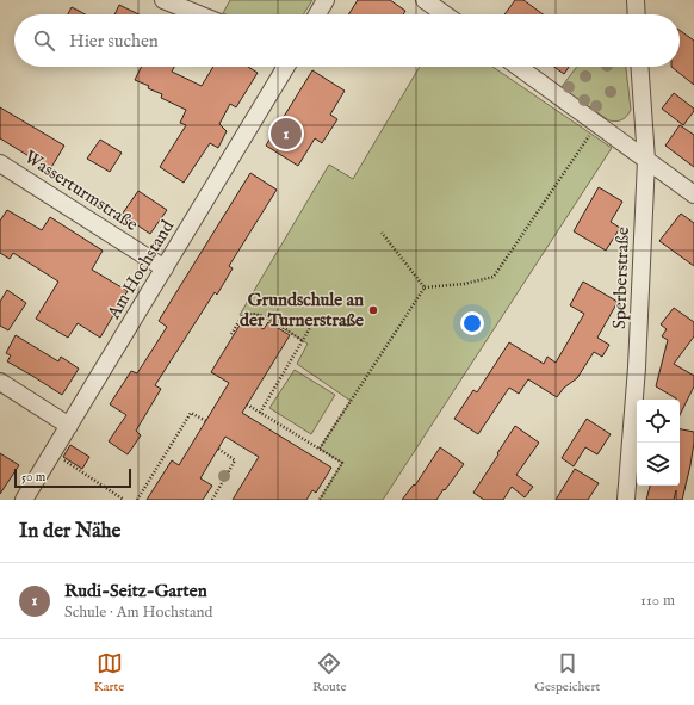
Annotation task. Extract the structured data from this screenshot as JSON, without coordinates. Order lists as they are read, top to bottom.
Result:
{
  "streets": {
    "street": ["Wasserturmstraße", "Am Hochstand", "Sperberstraße"]
  },
  "crossings": [
    ["Wasserturmstraße", "Am Hochstand"]
  ],
  "places": ["Grundschule an der Turnerstraße"],
  "scale_bar": "50 m",
  "page": {
    "search": "Hier suchen",
    "pins": "1",
    "scale": "50 m",
    "heading": "In der Nähe",
    "list": [
      {
        "mark": "1",
        "name": "Rudi-Seitz-Garten",
        "note": "Schule · Am Hochstand",
        "value": "110 m"
      }
    ],
    "nav": ["Karte", "Route", "Gespeichert"]
  }
}
